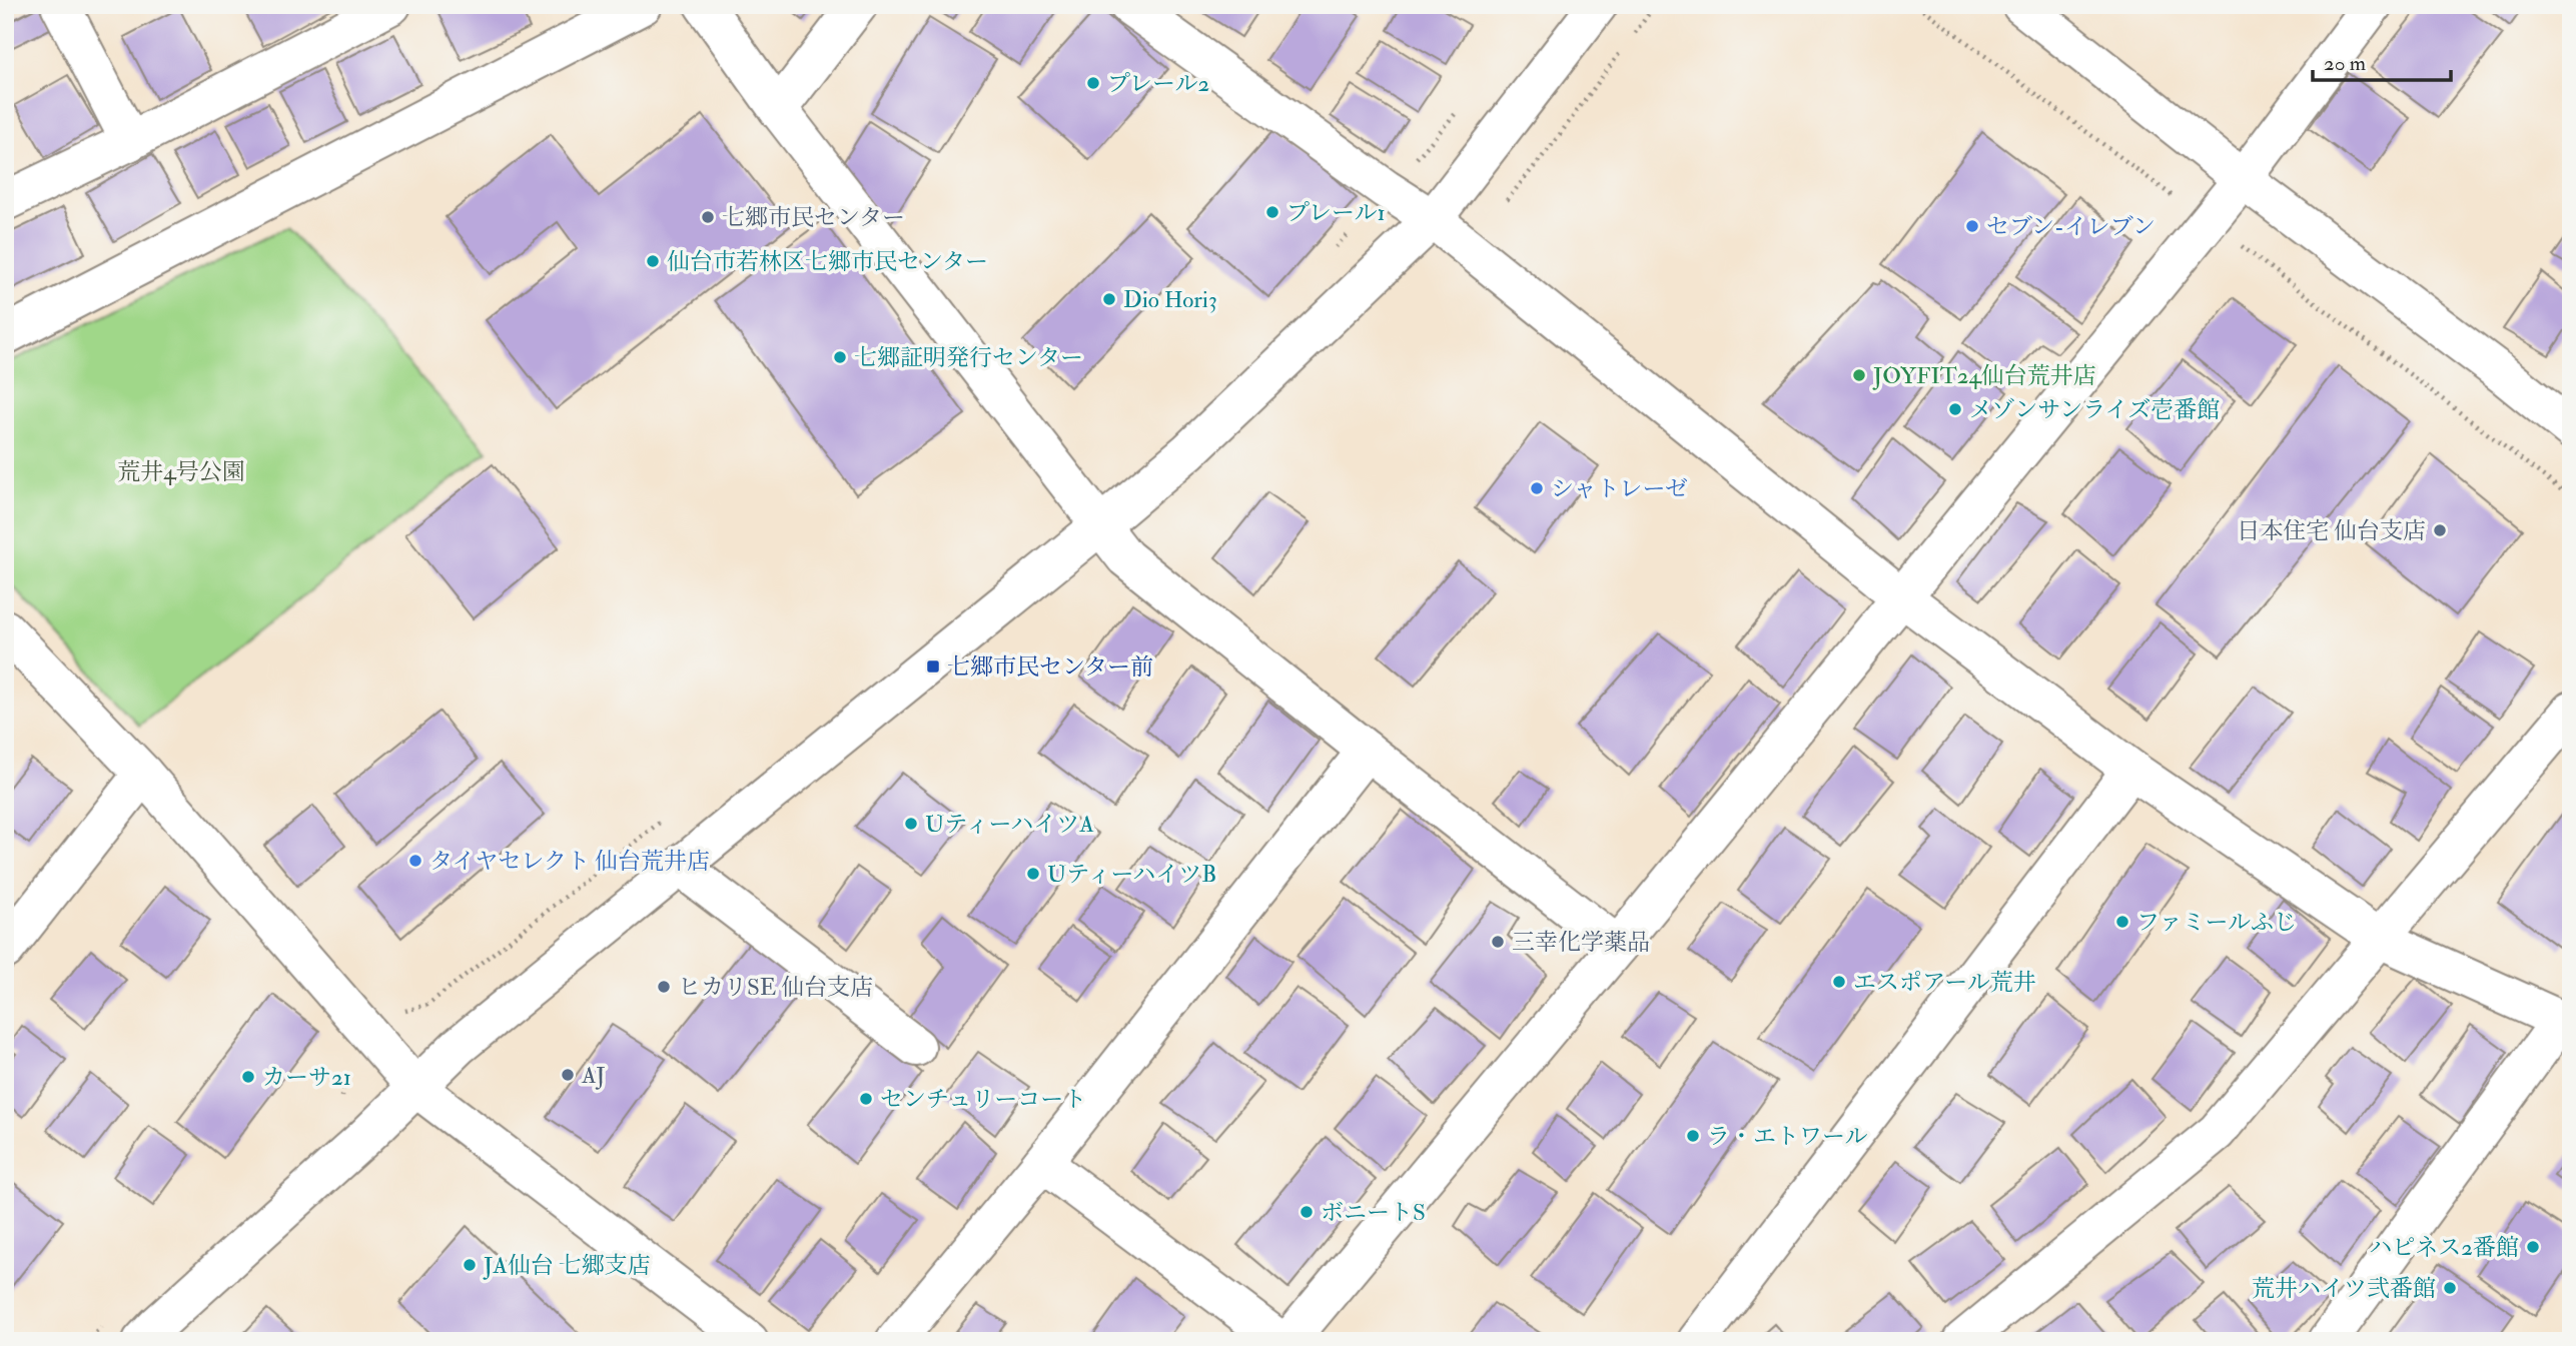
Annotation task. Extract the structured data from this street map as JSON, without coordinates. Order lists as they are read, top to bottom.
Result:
{
  "parks": ["荒井4号公園"],
  "places": {
    "other": [
      "プレール2",
      "プレール1",
      "七郷市民センター",
      "セブン-イレブン",
      "仙台市若林区七郷市民センター",
      "Dio Hori3",
      "七郷証明発行センター",
      "JOYFIT24仙台荒井店",
      "メゾンサンライズ壱番館",
      "シャトレーゼ",
      "日本住宅 仙台支店",
      "UティーハイツA",
      "タイヤセレクト 仙台荒井店",
      "UティーハイツB",
      "ファミールふじ",
      "三幸化学薬品",
      "エスポアール荒井",
      "ヒカリSE 仙台支店",
      "AJ",
      "カーサ21",
      "センチュリーコート",
      "ラ・エトワール",
      "ボニートS",
      "ハピネス2番館",
      "JA仙台 七郷支店",
      "荒井ハイツ弐番館"
    ],
    "transit": ["七郷市民センター前"]
  },
  "scale_bar": "20 m"
}
